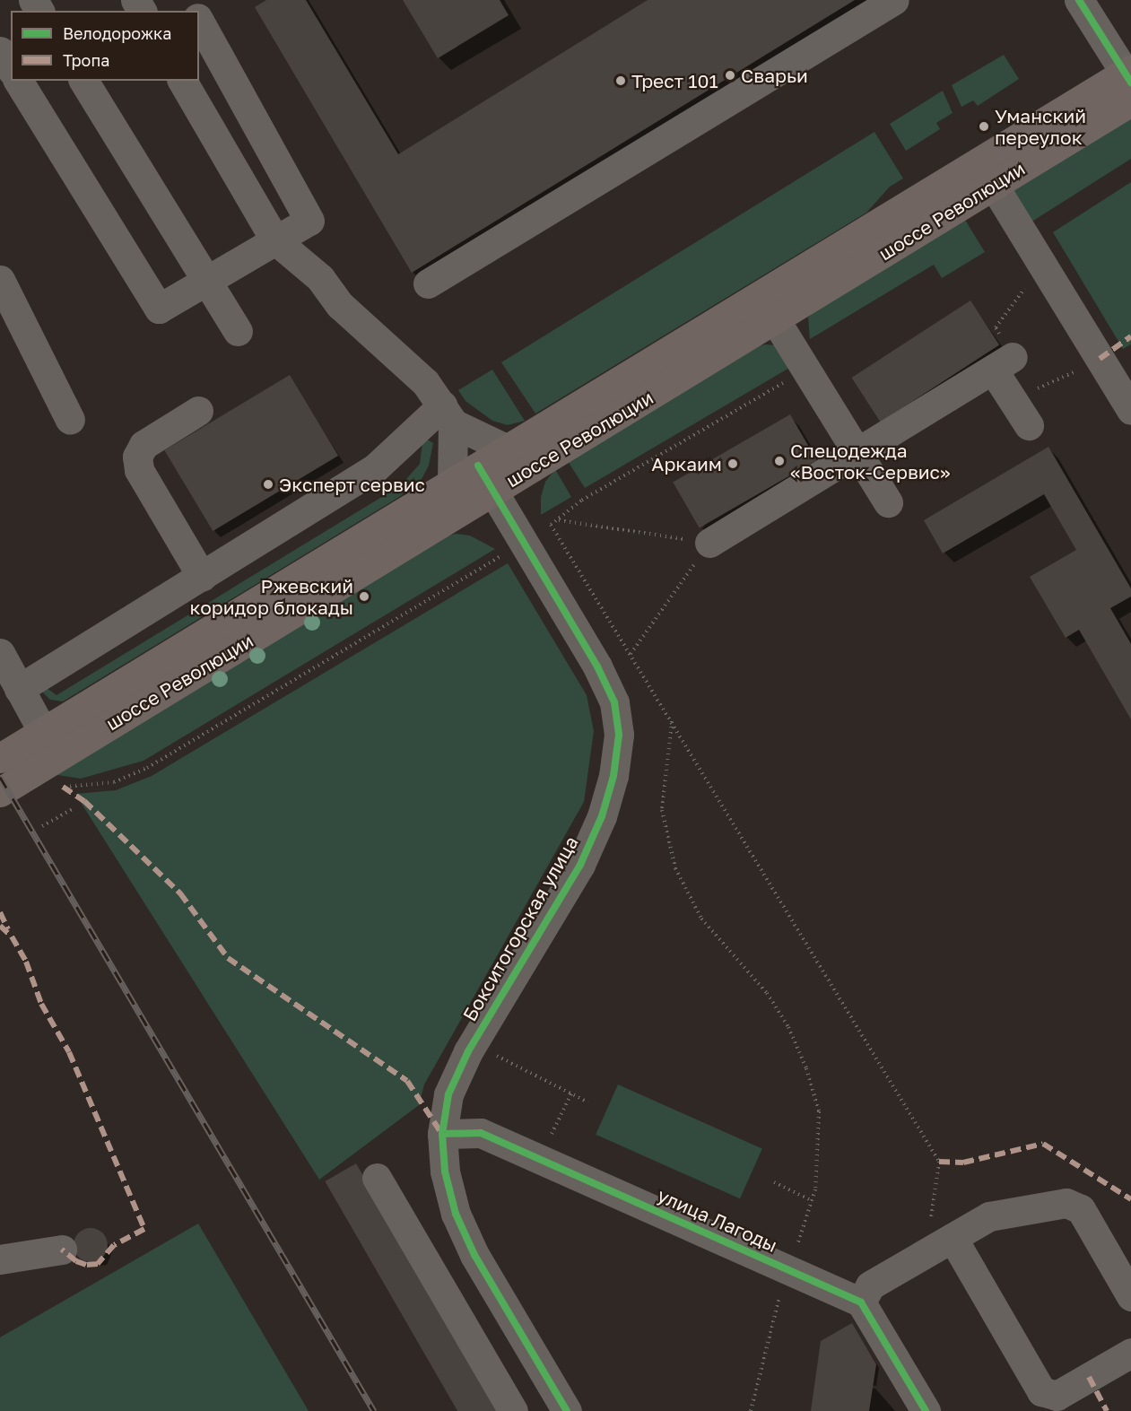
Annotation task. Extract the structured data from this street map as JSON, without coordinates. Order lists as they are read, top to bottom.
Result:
{
  "streets": {
    "main road": ["шоссе Революции"],
    "street": ["Бокситогорская улица", "улица Лагоды"]
  },
  "crossings": [
    ["шоссе Революции", "Бокситогорская улица"],
    ["Бокситогорская улица", "улица Лагоды"]
  ],
  "places": [
    "Сварьи",
    "Трест 101",
    "Уманский переулок",
    "Спецодежда «Восток-Сервис»",
    "Аркаим",
    "Эксперт сервис",
    "Ржевский коридор блокады"
  ],
  "legend": ["Велодорожка", "Тропа"]
}
